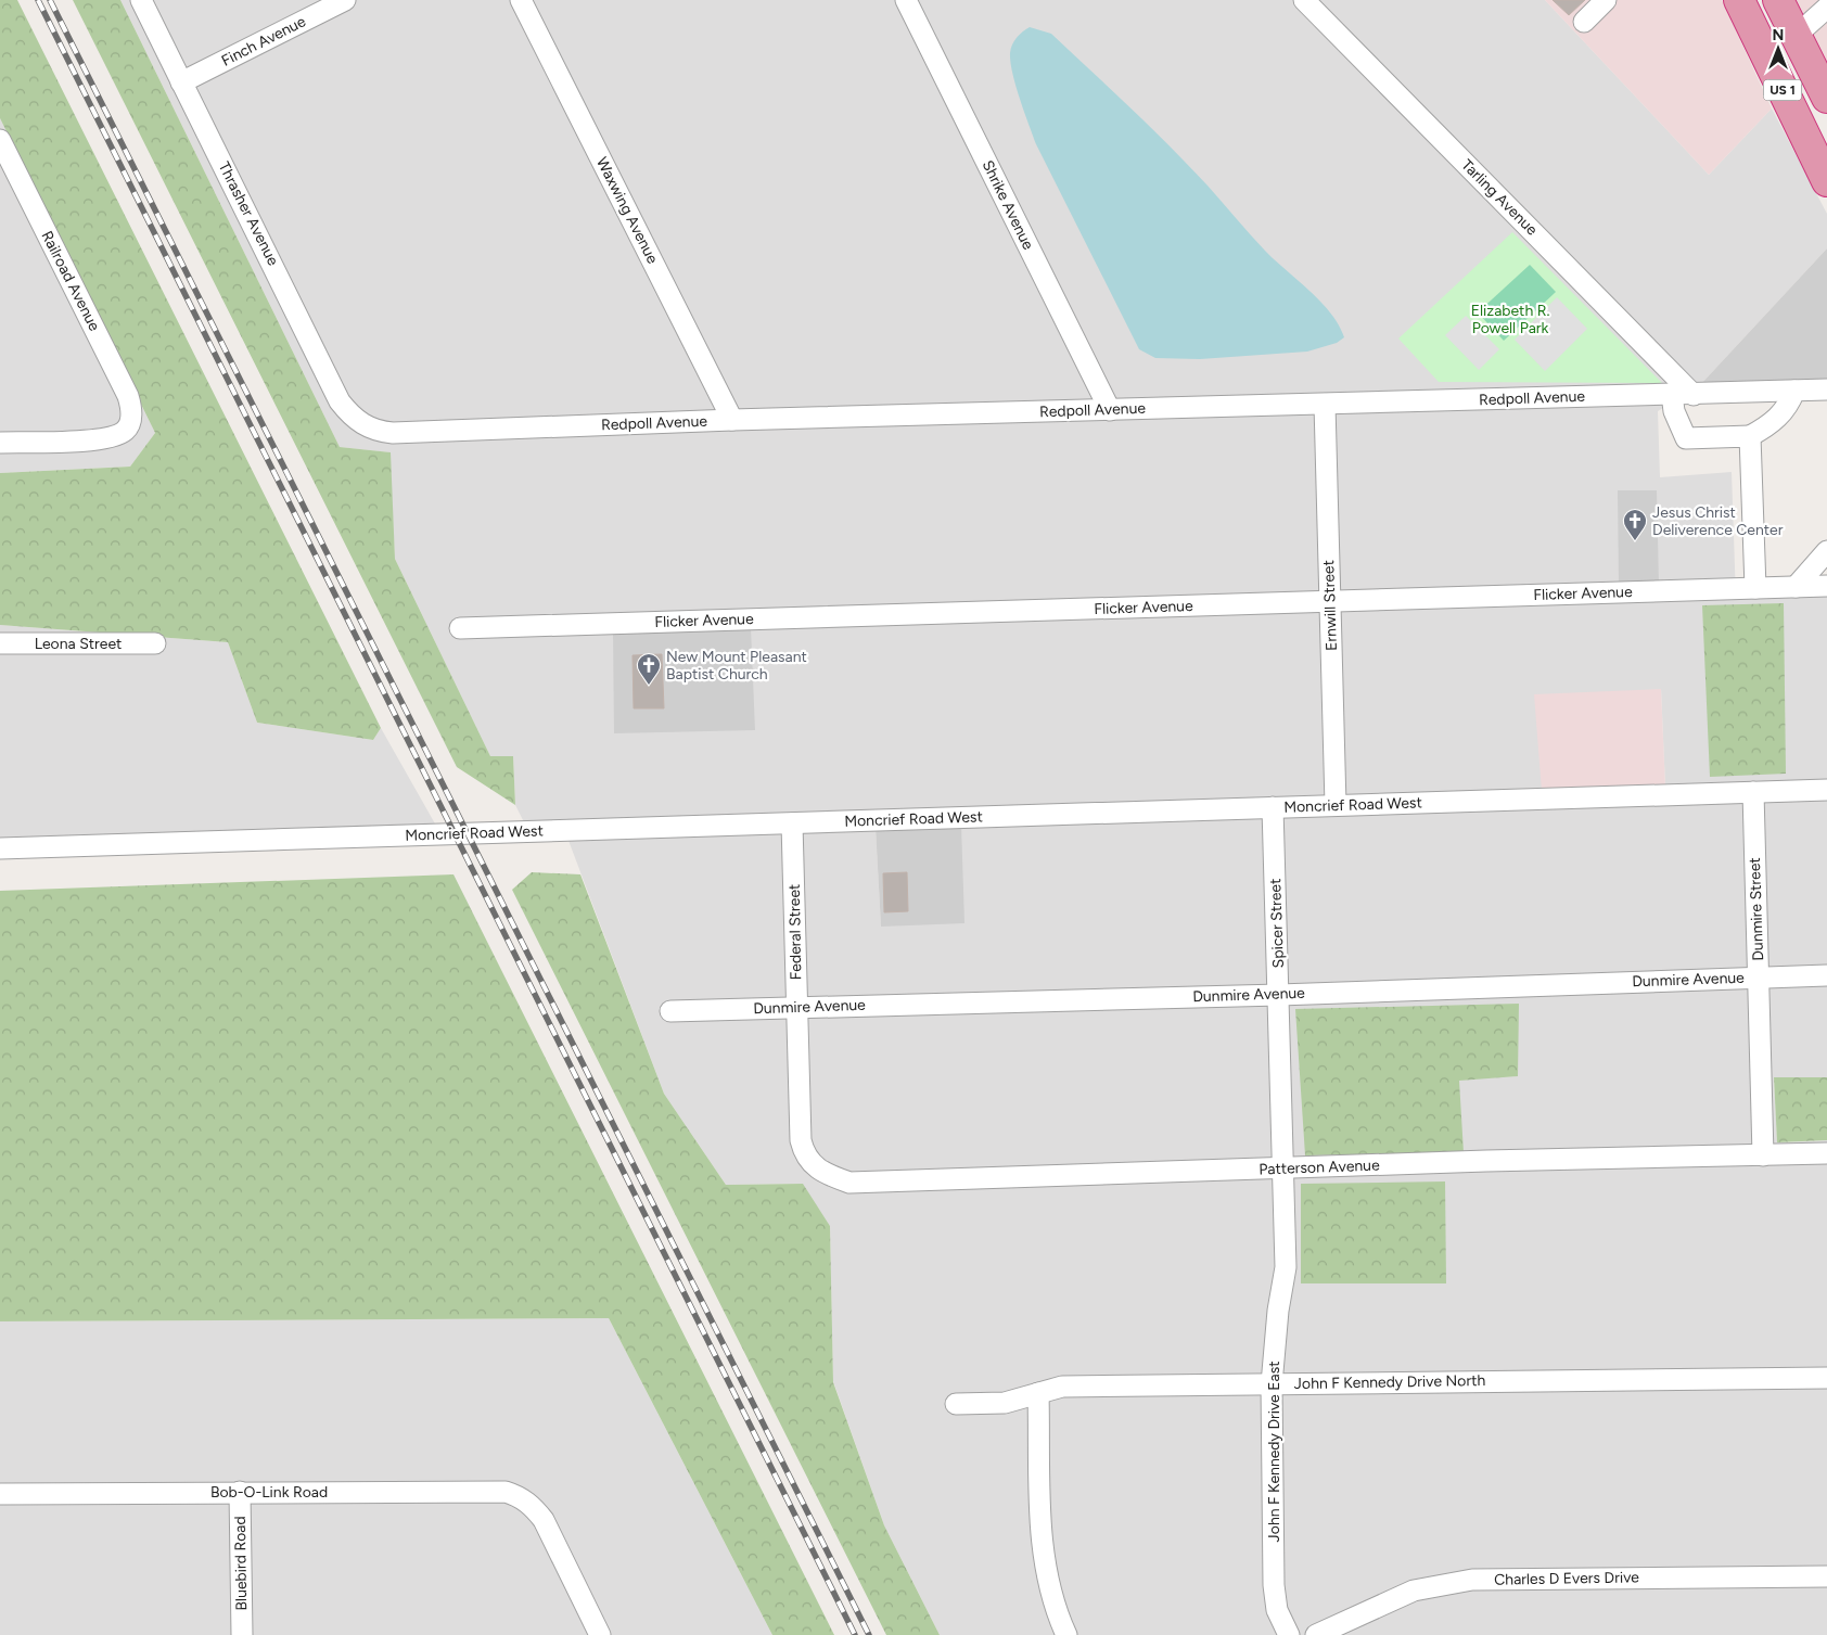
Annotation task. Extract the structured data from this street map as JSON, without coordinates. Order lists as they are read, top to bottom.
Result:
{
  "streets": {
    "highway": ["US 1"],
    "street": [
      "Finch Avenue",
      "Tarling Avenue",
      "Shrike Avenue",
      "Waxwing Avenue",
      "Thrasher Avenue",
      "Railroad Avenue",
      "Redpoll Avenue",
      "Flicker Avenue",
      "Ernwill Street",
      "Leona Street",
      "Moncrief Road West",
      "Dunmire Street",
      "Spicer Street",
      "Federal Street",
      "Dunmire Avenue",
      "Patterson Avenue",
      "John F Kennedy Drive North",
      "John F Kennedy Drive East",
      "Bob-O-Link Road",
      "Bluebird Road",
      "Charles D Evers Drive"
    ]
  },
  "crossings": [
    ["Finch Avenue", "Thrasher Avenue"],
    ["Tarling Avenue", "Redpoll Avenue"],
    ["Shrike Avenue", "Redpoll Avenue"],
    ["Waxwing Avenue", "Redpoll Avenue"],
    ["Thrasher Avenue", "Redpoll Avenue"],
    ["Redpoll Avenue", "Ernwill Street"],
    ["Flicker Avenue", "Ernwill Street"],
    ["Ernwill Street", "Moncrief Road West"],
    ["Moncrief Road West", "Dunmire Street"],
    ["Moncrief Road West", "Spicer Street"],
    ["Moncrief Road West", "Federal Street"],
    ["Dunmire Street", "Dunmire Avenue"],
    ["Dunmire Street", "Patterson Avenue"],
    ["Spicer Street", "Dunmire Avenue"],
    ["Spicer Street", "Patterson Avenue"],
    ["Spicer Street", "John F Kennedy Drive East"],
    ["Federal Street", "Dunmire Avenue"],
    ["Federal Street", "Patterson Avenue"],
    ["Patterson Avenue", "John F Kennedy Drive East"],
    ["John F Kennedy Drive North", "John F Kennedy Drive East"],
    ["Bob-O-Link Road", "Bluebird Road"]
  ],
  "parks": ["Elizabeth R. Powell Park"],
  "places": {
    "church": ["Jesus Christ Deliverence Center", "New Mount Pleasant Baptist Church"]
  },
  "north": "top"
}
